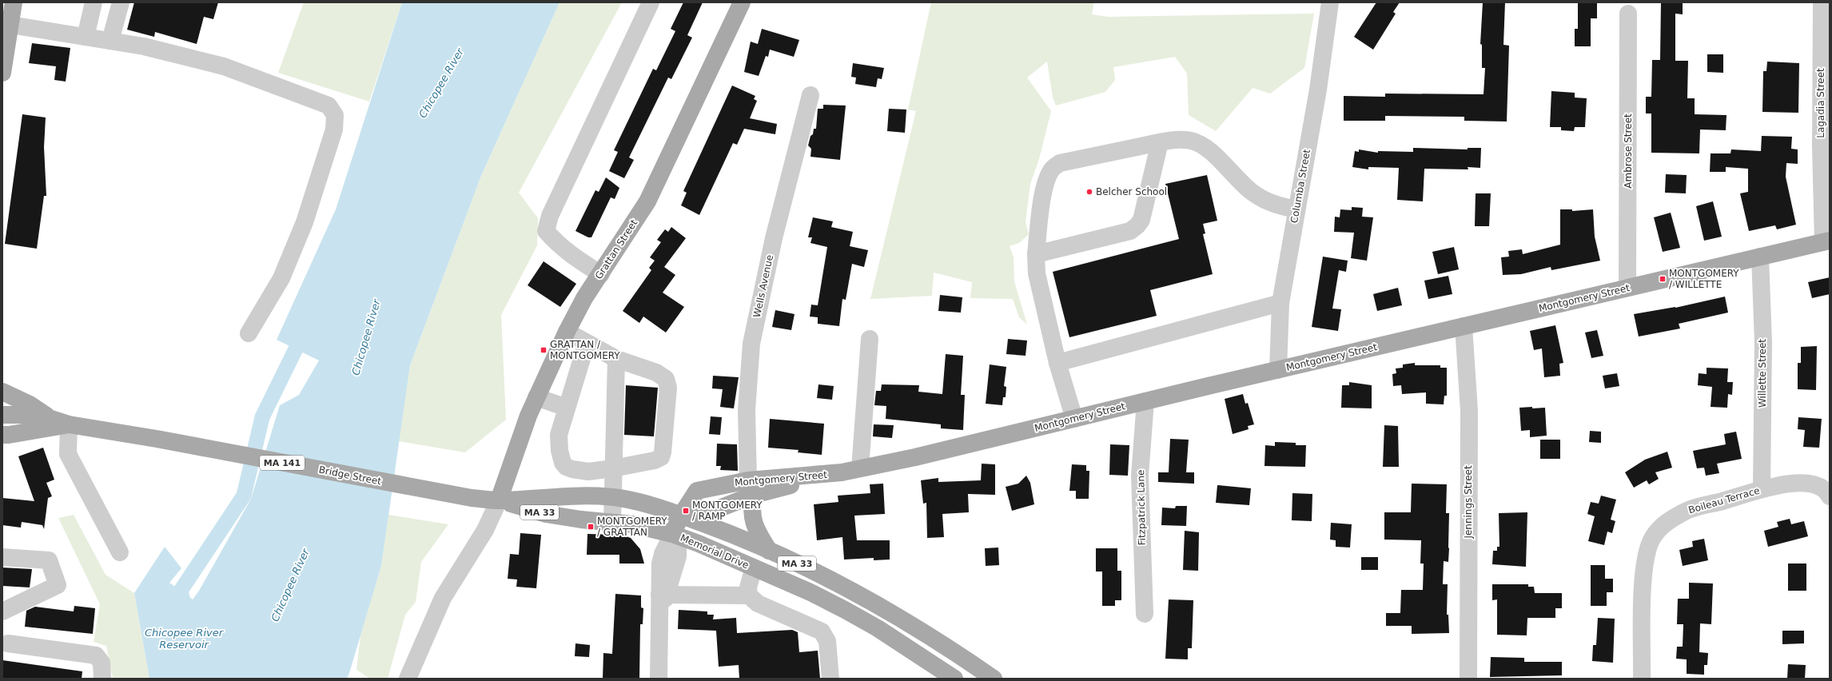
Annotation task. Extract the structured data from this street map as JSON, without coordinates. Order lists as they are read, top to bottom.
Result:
{
  "streets": {
    "main road": [
      "Grattan Street",
      "Montgomery Street",
      "MA 141",
      "Bridge Street",
      "MA 33",
      "Memorial Drive"
    ],
    "street": [
      "Lagadia Street",
      "Ambrose Street",
      "Columba Street",
      "Wells Avenue",
      "Willette Street",
      "Boileau Terrace",
      "Jennings Street",
      "Fitzpatrick Lane"
    ]
  },
  "crossings": [
    ["Lagadia Street", "Montgomery Street"],
    ["Ambrose Street", "Montgomery Street"],
    ["Columba Street", "Montgomery Street"],
    ["Grattan Street", "Bridge Street"],
    ["Grattan Street", "MA 33"],
    ["Grattan Street", "Memorial Drive"],
    ["Wells Avenue", "Montgomery Street"],
    ["Montgomery Street", "Willette Street"],
    ["Montgomery Street", "Jennings Street"],
    ["Montgomery Street", "Fitzpatrick Lane"],
    ["Montgomery Street", "MA 33"],
    ["Willette Street", "Boileau Terrace"],
    ["Bridge Street", "MA 33"],
    ["Bridge Street", "Memorial Drive"],
    ["MA 33", "Memorial Drive"]
  ],
  "water": ["Chicopee River", "Chicopee River Reservoir"],
  "places": {
    "other": ["Belcher School"],
    "transit": [
      "MONTGOMERY / WILLETTE",
      "GRATTAN / MONTGOMERY",
      "MONTGOMERY / RAMP",
      "MONTGOMERY / GRATTAN"
    ]
  }
}
